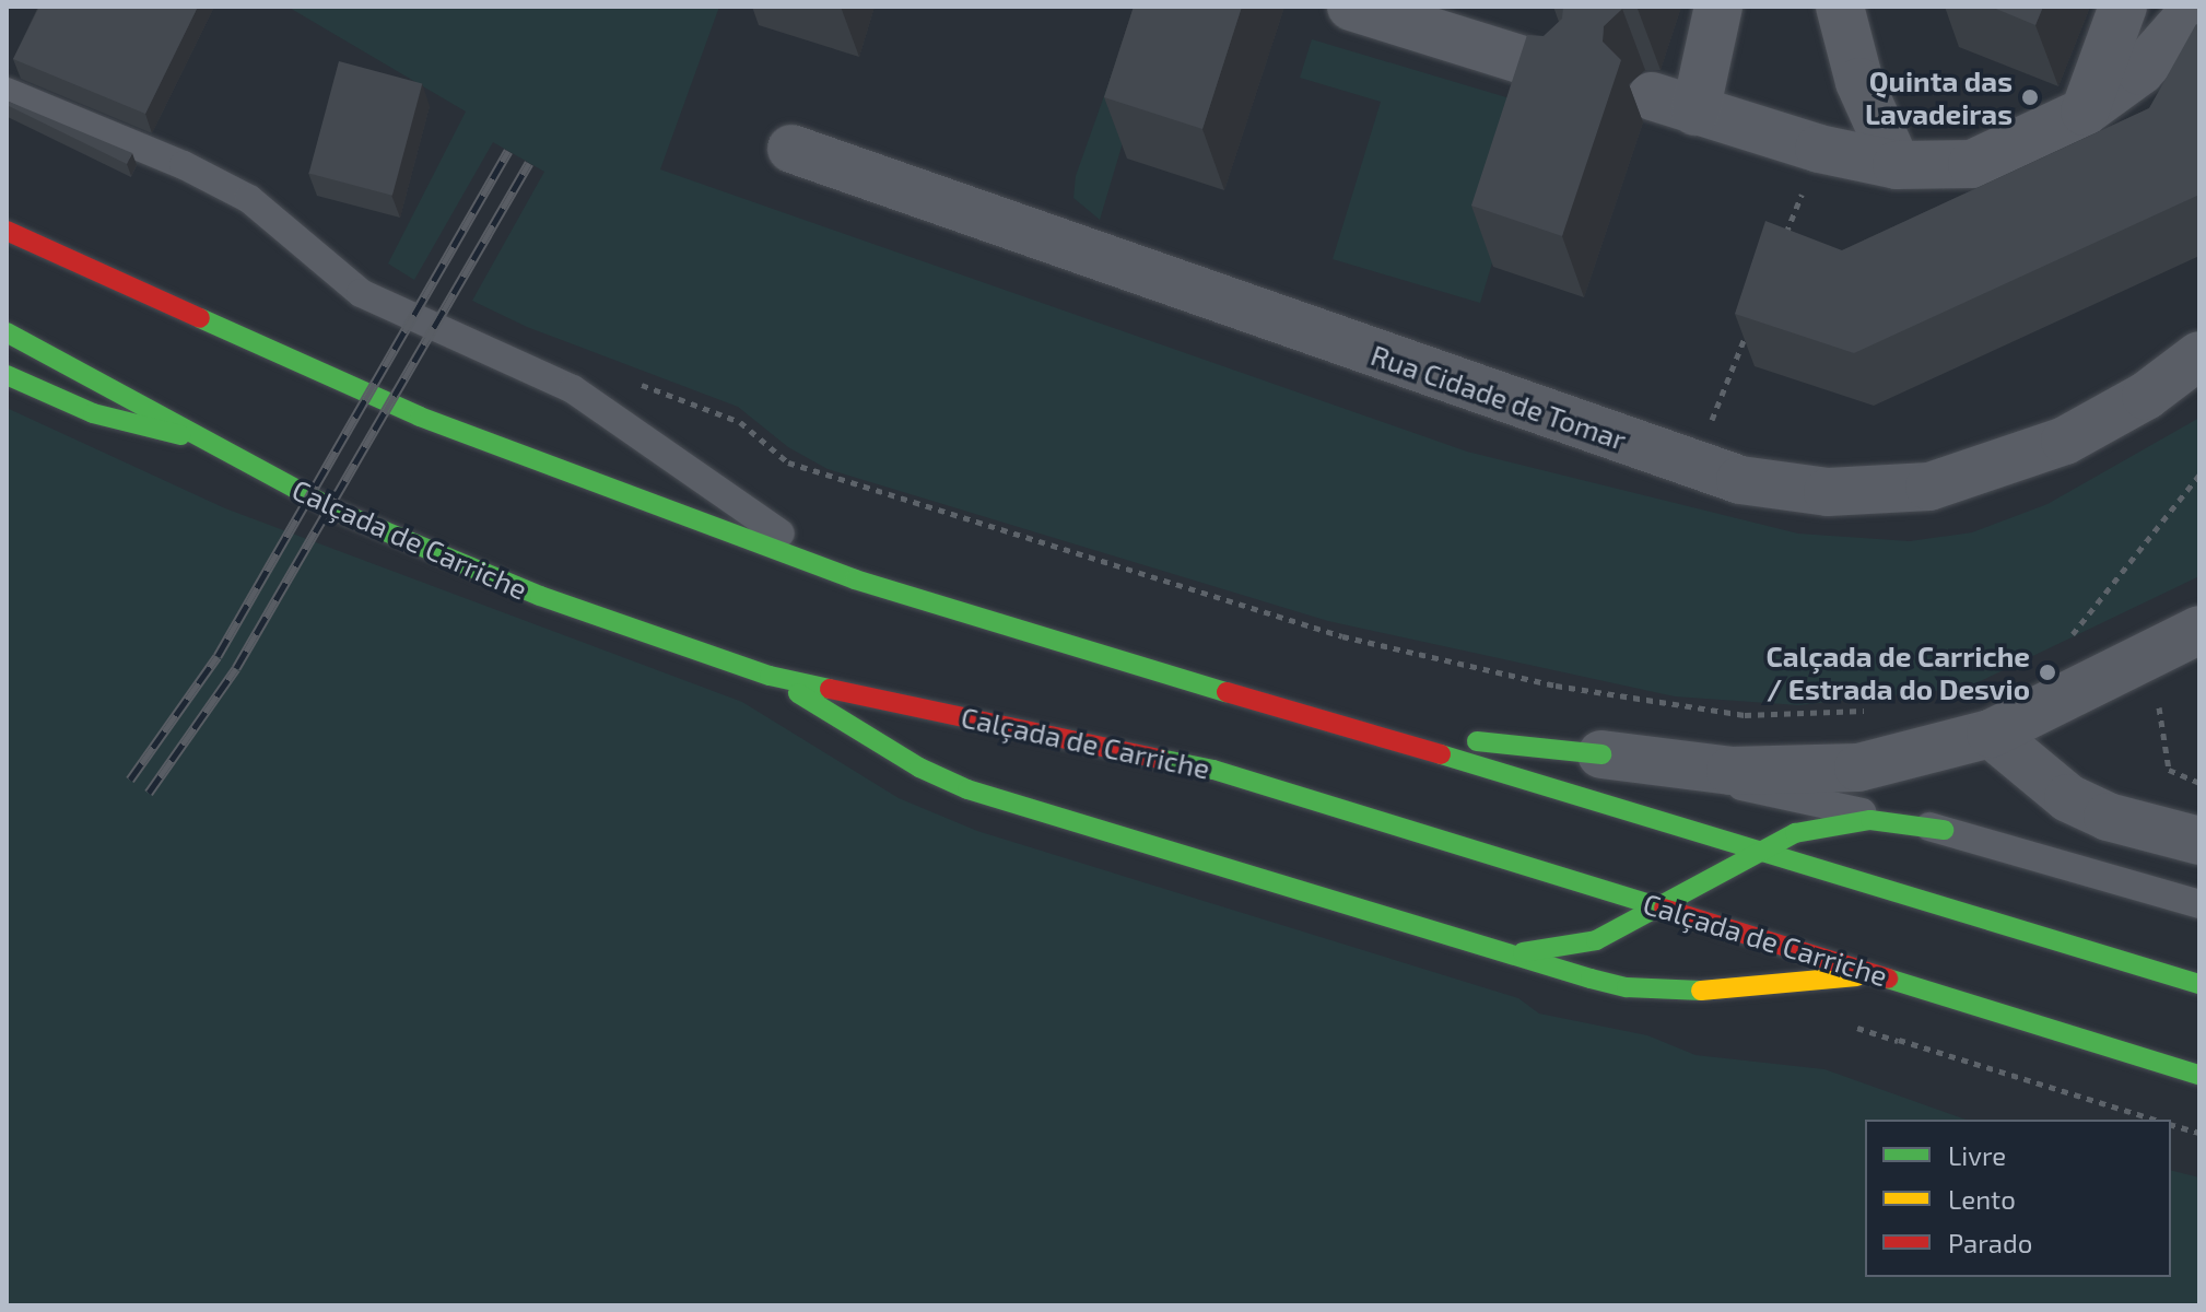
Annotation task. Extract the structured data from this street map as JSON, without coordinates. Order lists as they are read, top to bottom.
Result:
{
  "streets": {
    "main road": ["Calçada de Carriche"],
    "street": ["Rua Cidade de Tomar"]
  },
  "places": ["Quinta das Lavadeiras", "Calçada de Carriche / Estrada do Desvio"],
  "legend": ["Livre", "Lento", "Parado"]
}
